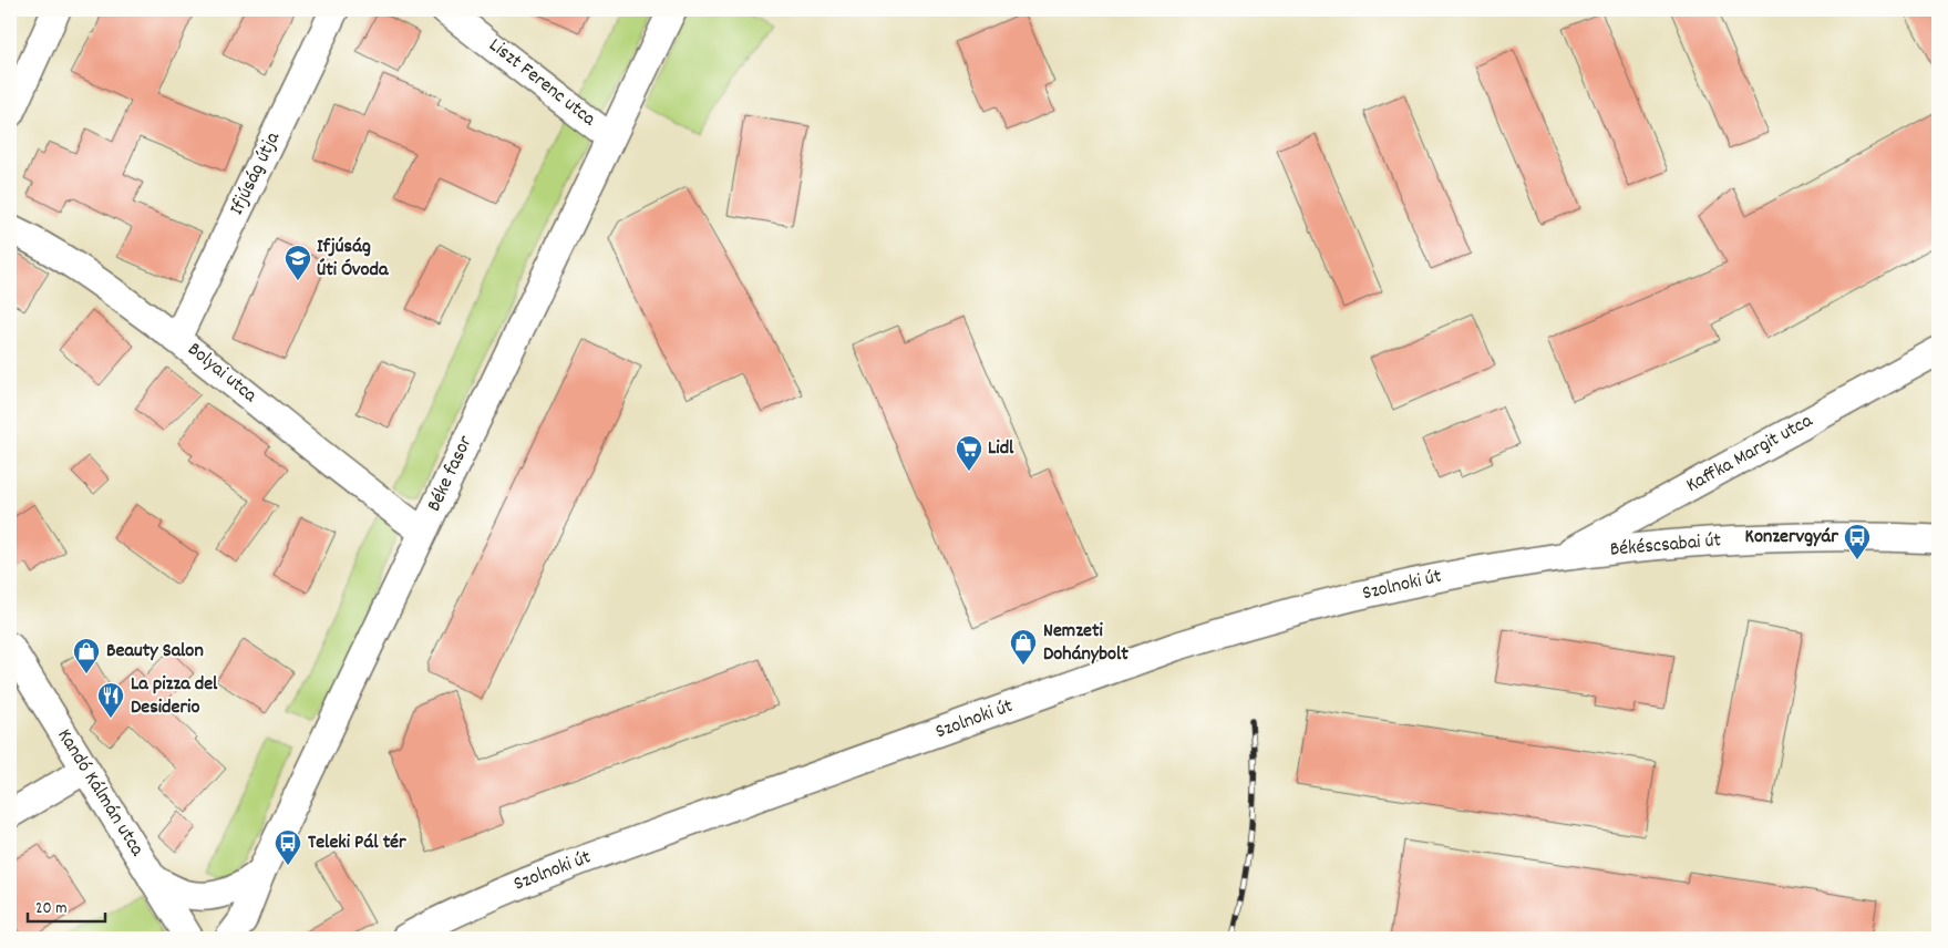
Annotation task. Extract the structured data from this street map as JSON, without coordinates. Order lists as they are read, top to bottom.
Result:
{
  "streets": {
    "street": [
      "Liszt Ferenc utca",
      "Ifjúság útja",
      "Bolyai utca",
      "Kaffka Margit utca",
      "Béke fasor",
      "Békéscsabai út",
      "Szolnoki út",
      "Kandó Kálmán utca"
    ]
  },
  "crossings": [
    ["Liszt Ferenc utca", "Béke fasor"],
    ["Ifjúság útja", "Bolyai utca"],
    ["Bolyai utca", "Béke fasor"],
    ["Kaffka Margit utca", "Békéscsabai út"],
    ["Kaffka Margit utca", "Szolnoki út"],
    ["Békéscsabai út", "Szolnoki út"]
  ],
  "places": {
    "school or university": ["Ifjúság Úti Óvoda"],
    "supermarket": ["Lidl"],
    "bus stop": ["Konzervgyár", "Teleki Pál tér"],
    "shop": ["Nemzeti Dohánybolt", "Beauty Salon"],
    "restaurant": ["La pizza del Desiderio"]
  },
  "scale_bar": "20 m"
}
